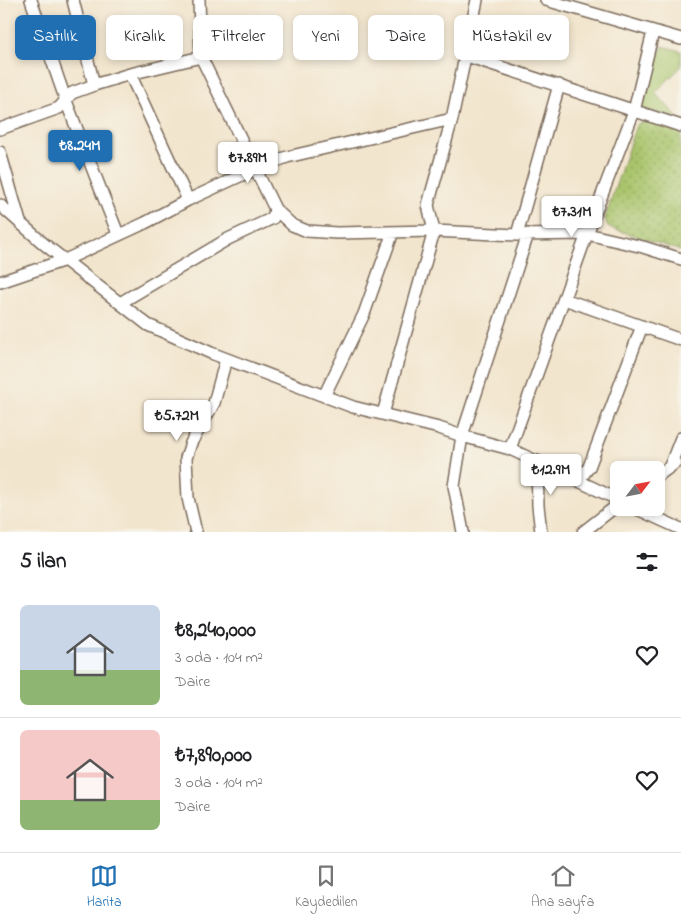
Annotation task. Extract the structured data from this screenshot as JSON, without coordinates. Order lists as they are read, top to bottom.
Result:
{
  "north": "top right",
  "page": {
    "chip": [
      "Satılık",
      "Kiralık",
      "Filtreler",
      "Yeni",
      "Daire",
      "Müstakil ev"
    ],
    "price": [
      "₺8.24M",
      "₺7.89M",
      "₺7.31M",
      "₺5.72M",
      "₺12.9M"
    ],
    "heading": "5 ilan",
    "list": [
      {
        "name": "₺8,240,000",
        "note": "3 oda · 104 m² · Daire"
      },
      {
        "name": "₺7,890,000",
        "note": "3 oda · 104 m² · Daire"
      }
    ],
    "tabs": ["Harita", "Kaydedilen", "Ana sayfa"]
  }
}
